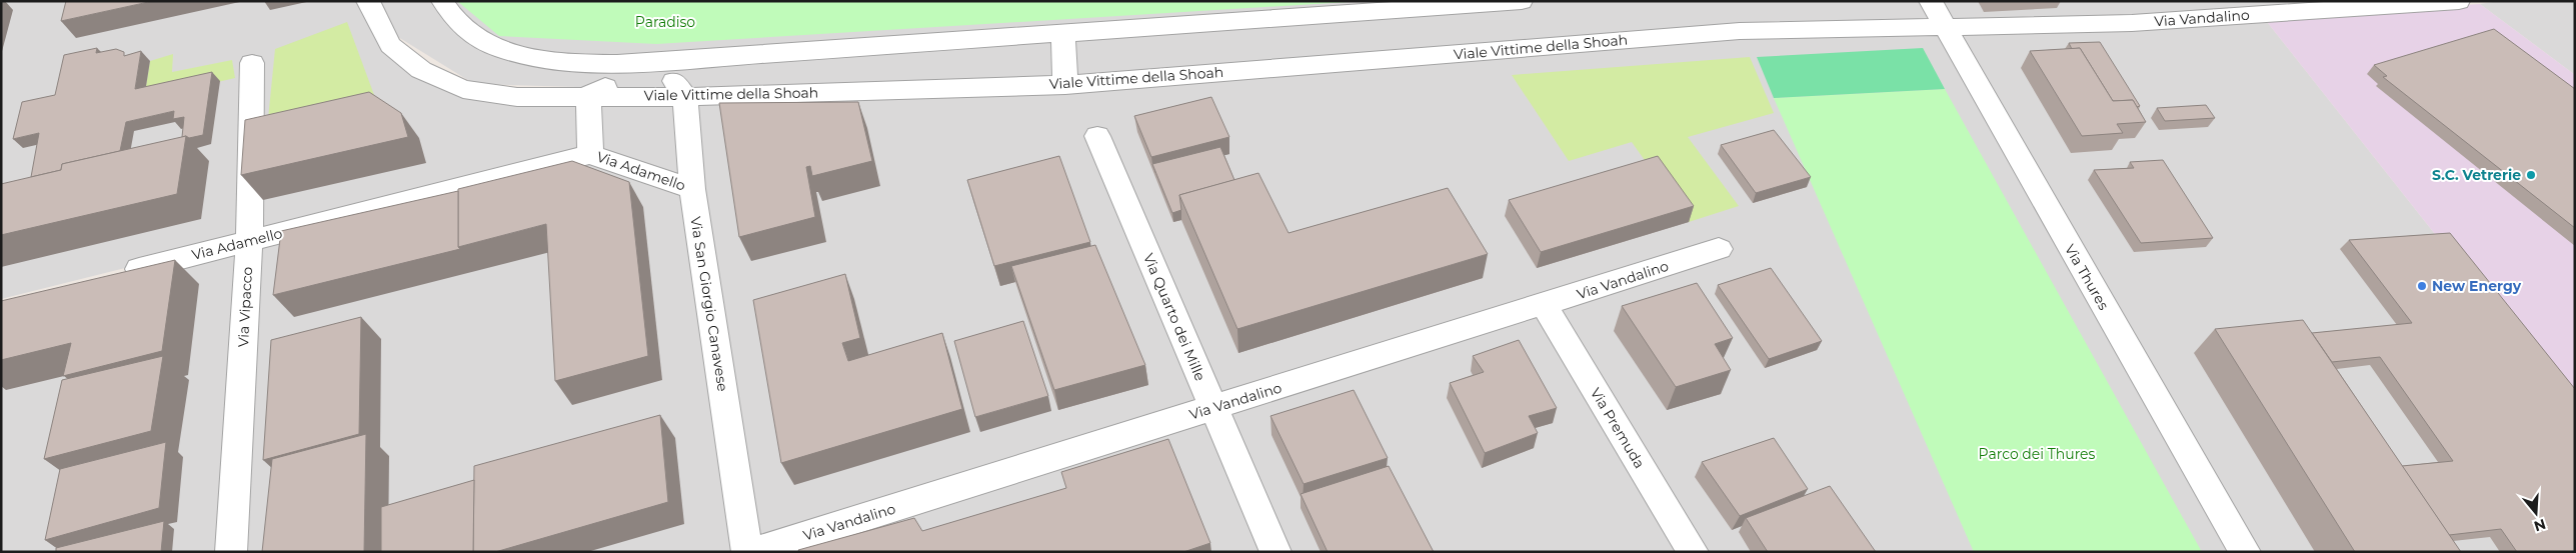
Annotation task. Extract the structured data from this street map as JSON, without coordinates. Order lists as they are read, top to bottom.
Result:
{
  "streets": {
    "street": [
      "Via Vandalino",
      "Viale Vittime della Shoah",
      "Via Adamello",
      "Via Thures",
      "Via San Giorgio Canavese",
      "Via Vipacco",
      "Via Quarto dei Mille",
      "Via Premuda"
    ]
  },
  "crossings": [
    ["Via Vandalino", "Viale Vittime della Shoah"],
    ["Via Vandalino", "Via Thures"],
    ["Via Vandalino", "Via Quarto dei Mille"],
    ["Via Vandalino", "Via Premuda"],
    ["Viale Vittime della Shoah", "Via Adamello"],
    ["Viale Vittime della Shoah", "Via Thures"],
    ["Viale Vittime della Shoah", "Via San Giorgio Canavese"],
    ["Via Adamello", "Via San Giorgio Canavese"],
    ["Via Adamello", "Via Vipacco"]
  ],
  "parks": ["Paradiso", "Parco dei Thures"],
  "places": ["S.C. Vetrerie", "New Energy"],
  "north": "bottom"
}
